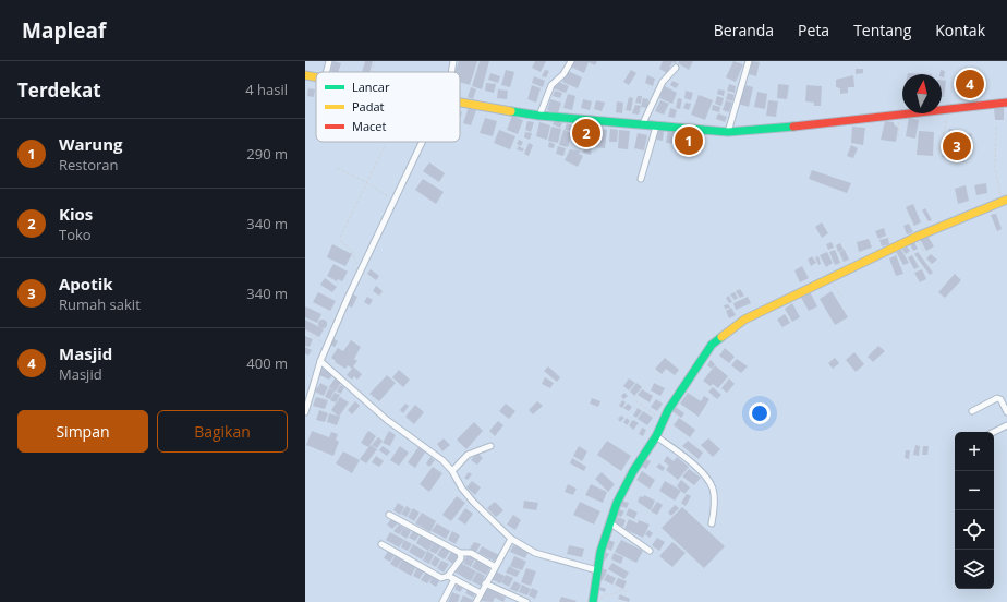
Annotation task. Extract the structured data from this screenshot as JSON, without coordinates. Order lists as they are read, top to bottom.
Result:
{
  "legend": ["Lancar", "Padat", "Macet"],
  "north": "top",
  "page": {
    "header": "Mapleaf",
    "nav": [
      "Beranda",
      "Peta",
      "Tentang",
      "Kontak"
    ],
    "heading": ["Terdekat", "4 hasil"],
    "pins": [
      "4",
      "2",
      "1",
      "3"
    ],
    "list": [
      {
        "mark": "1",
        "name": "Warung",
        "note": "Restoran",
        "value": "290 m"
      },
      {
        "mark": "2",
        "name": "Kios",
        "note": "Toko",
        "value": "340 m"
      },
      {
        "mark": "3",
        "name": "Apotik",
        "note": "Rumah sakit",
        "value": "340 m"
      },
      {
        "mark": "4",
        "name": "Masjid",
        "note": "Masjid",
        "value": "400 m"
      }
    ],
    "buttons": ["Simpan", "Bagikan"],
    "map_buttons": ["+", "−"]
  }
}
